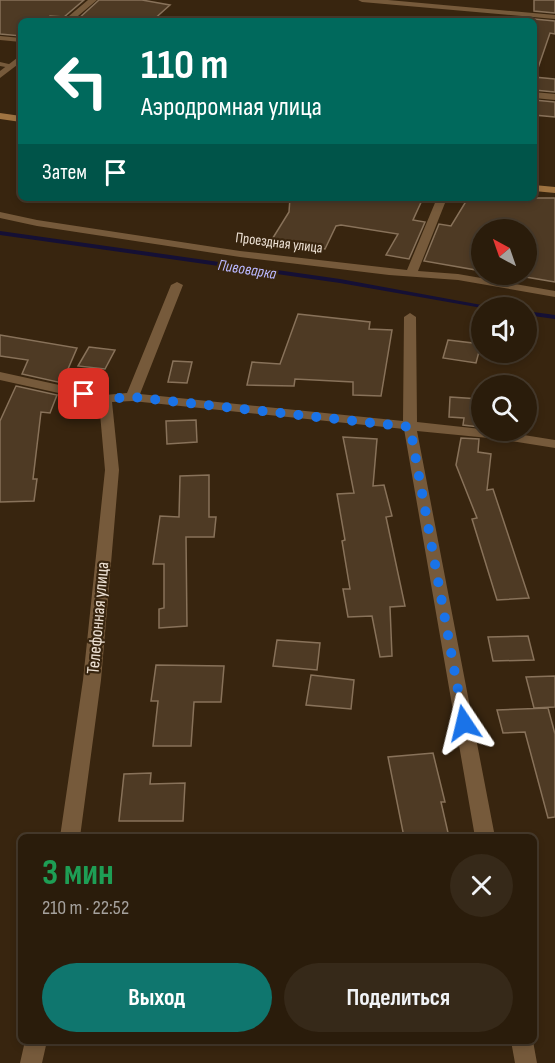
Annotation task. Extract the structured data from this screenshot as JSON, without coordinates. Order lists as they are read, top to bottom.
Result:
{
  "streets": {
    "street": ["Проездная улица", "Телефонная улица"]
  },
  "water": ["Пивоварка"],
  "north": "top left",
  "page": {
    "turn": ["110 m", "Аэродромная улица"],
    "then": "Затем",
    "heading": ["3 мин", "210 m · 22:52"],
    "buttons": ["Выход", "Поделиться"]
  }
}
